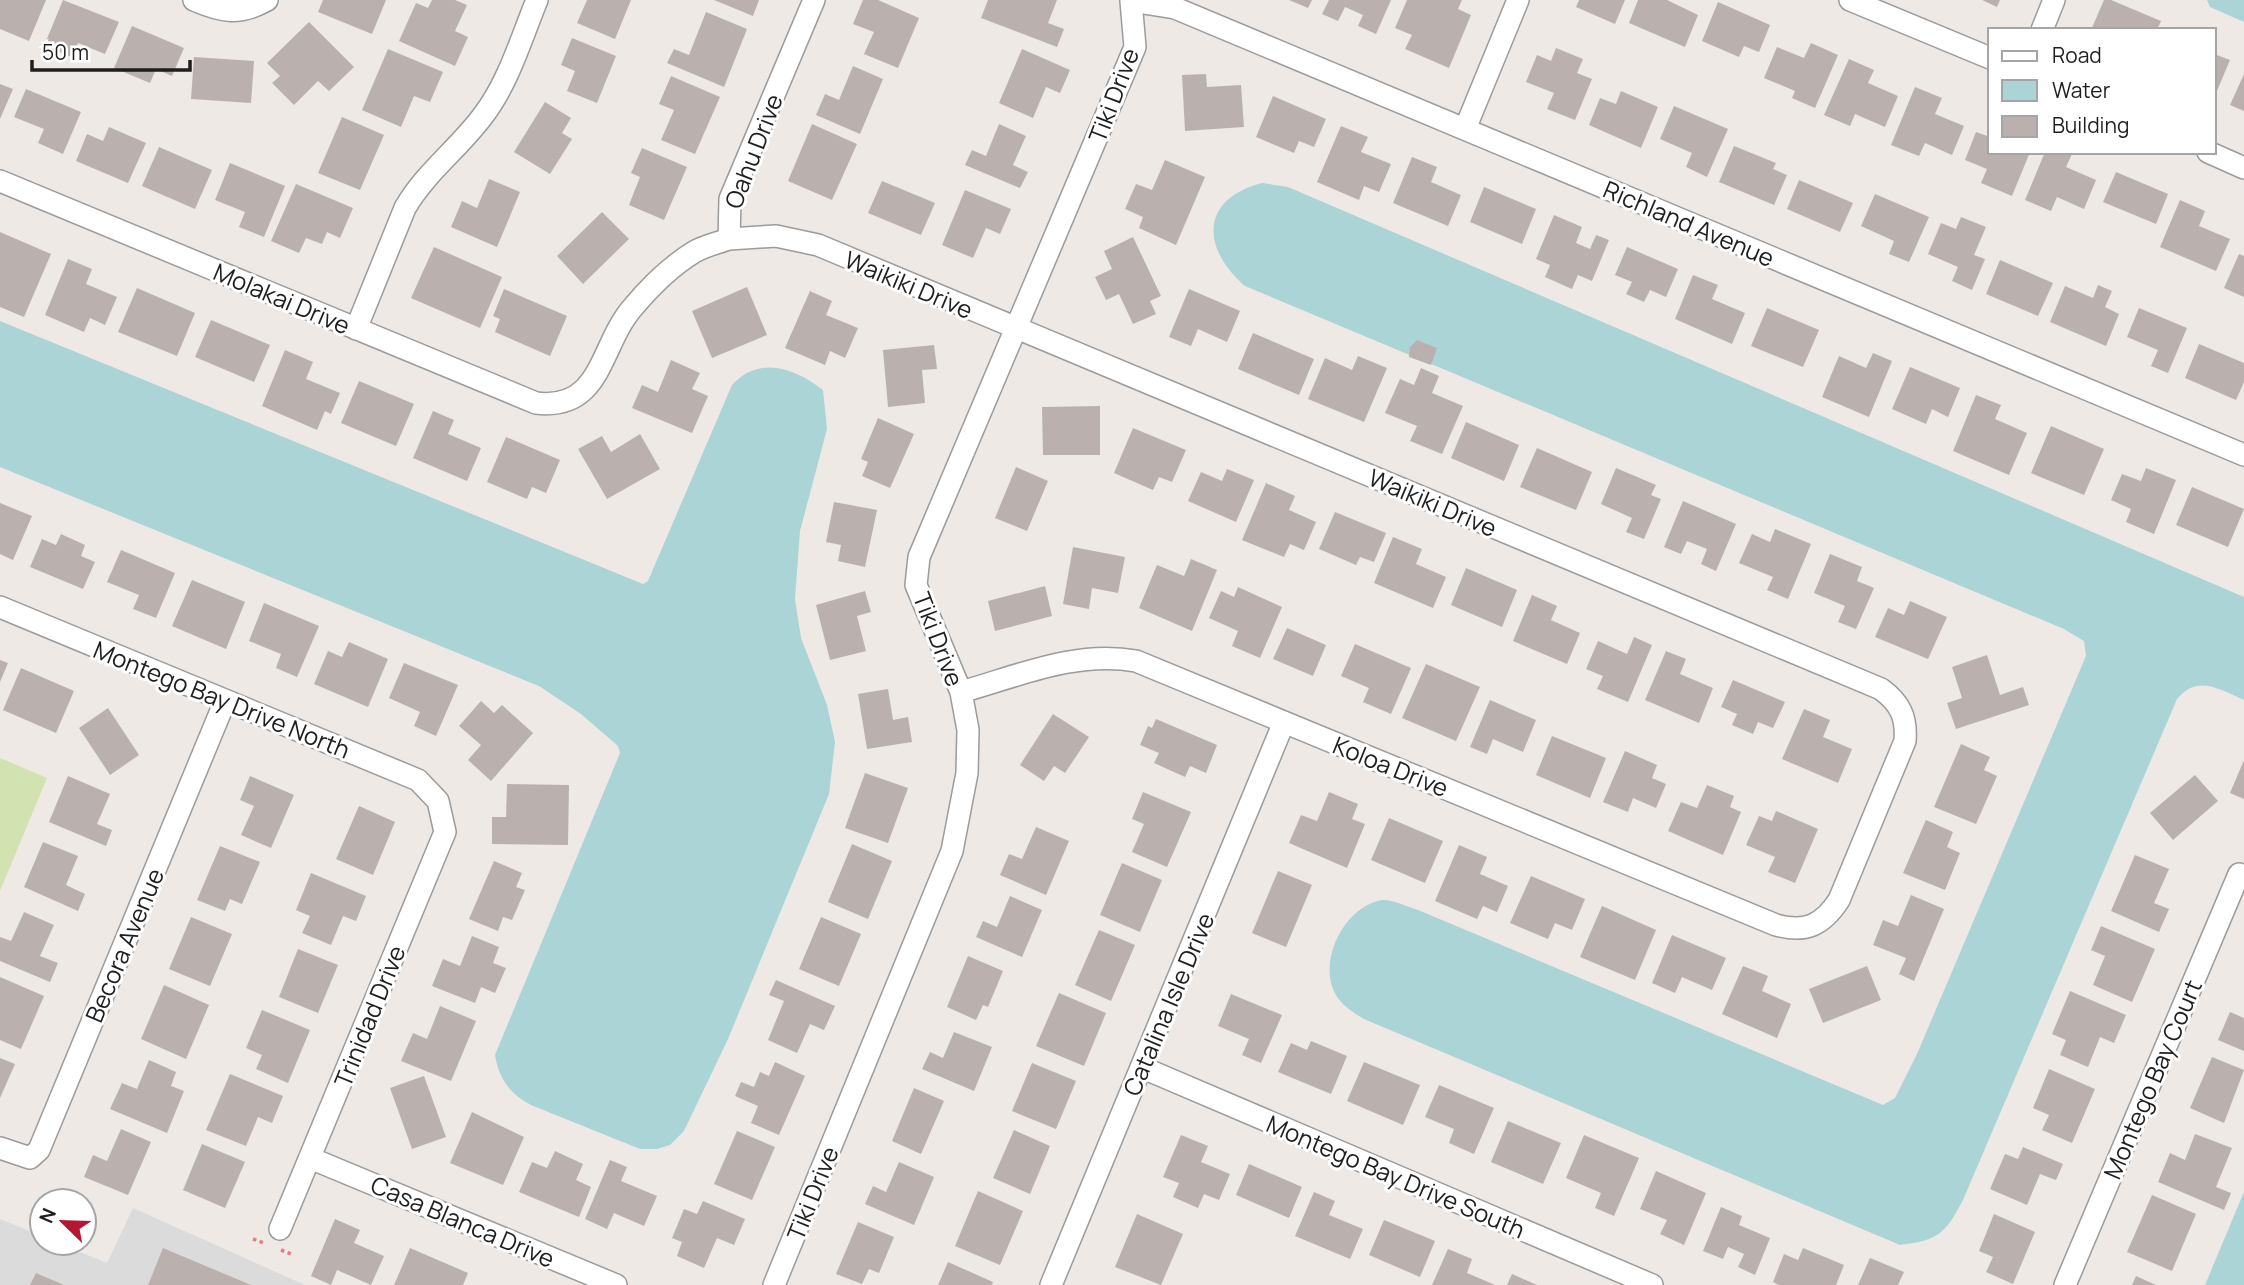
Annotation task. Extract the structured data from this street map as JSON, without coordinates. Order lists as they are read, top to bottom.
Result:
{
  "streets": {
    "street": [
      "Tiki Drive",
      "Oahu Drive",
      "Richland Avenue",
      "Waikiki Drive",
      "Molakai Drive",
      "Montego Bay Drive North",
      "Koloa Drive",
      "Becora Avenue",
      "Catalina Isle Drive",
      "Trinidad Drive",
      "Montego Bay Court",
      "Montego Bay Drive South",
      "Casa Blanca Drive"
    ]
  },
  "crossings": [
    ["Tiki Drive", "Richland Avenue"],
    ["Tiki Drive", "Waikiki Drive"],
    ["Tiki Drive", "Koloa Drive"],
    ["Oahu Drive", "Waikiki Drive"],
    ["Oahu Drive", "Molakai Drive"],
    ["Waikiki Drive", "Koloa Drive"],
    ["Montego Bay Drive North", "Becora Avenue"],
    ["Montego Bay Drive North", "Trinidad Drive"],
    ["Koloa Drive", "Catalina Isle Drive"],
    ["Catalina Isle Drive", "Montego Bay Drive South"],
    ["Trinidad Drive", "Casa Blanca Drive"]
  ],
  "legend": ["Road", "Water", "Building"],
  "scale_bar": "50 m",
  "north": "top left"
}
